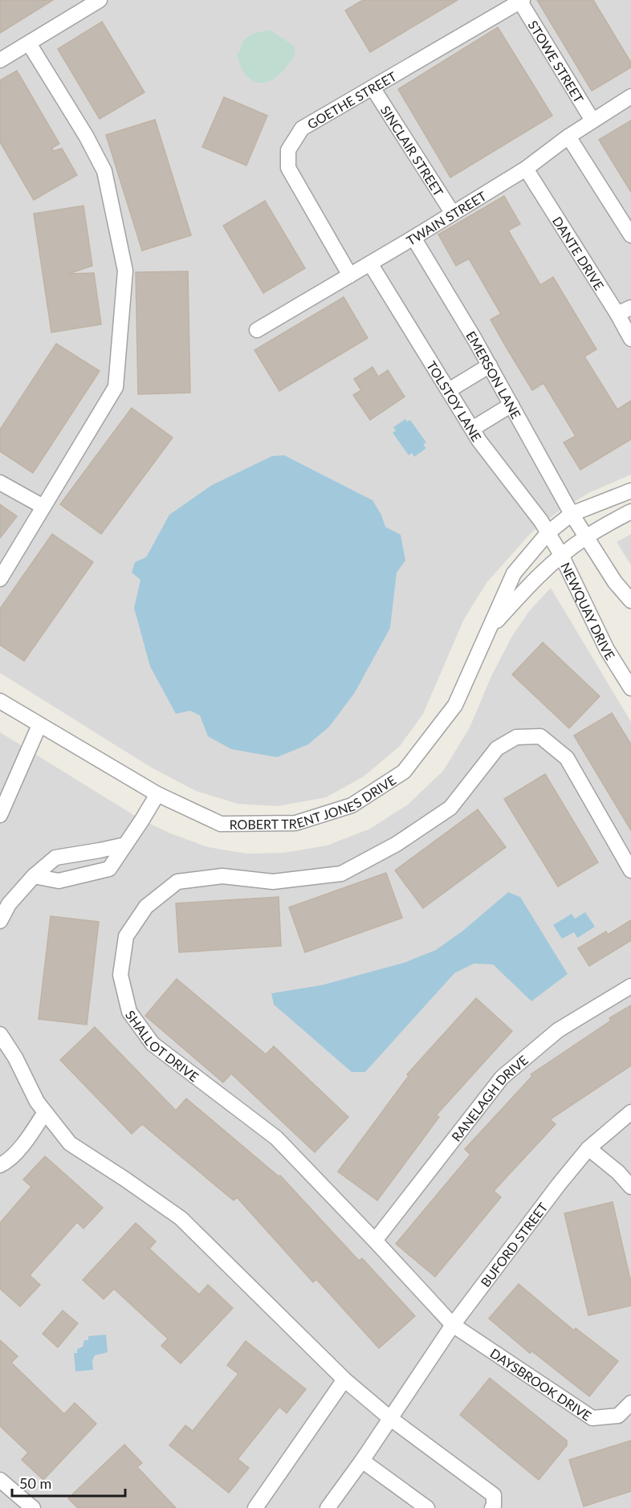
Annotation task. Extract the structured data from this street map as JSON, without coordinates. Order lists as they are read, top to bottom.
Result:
{
  "streets": {
    "street": [
      "STOWE STREET",
      "GOETHE STREET",
      "SINCLAIR STREET",
      "TWAIN STREET",
      "DANTE DRIVE",
      "EMERSON LANE",
      "TOLSTOY LANE",
      "NEWQUAY DRIVE",
      "ROBERT TRENT JONES DRIVE",
      "SHALLOT DRIVE",
      "RANELAGH DRIVE",
      "BUFORD STREET",
      "DAYSBROOK DRIVE"
    ]
  },
  "crossings": [
    ["STOWE STREET", "GOETHE STREET"],
    ["STOWE STREET", "TWAIN STREET"],
    ["GOETHE STREET", "SINCLAIR STREET"],
    ["GOETHE STREET", "TWAIN STREET"],
    ["SINCLAIR STREET", "TWAIN STREET"],
    ["TWAIN STREET", "DANTE DRIVE"],
    ["TWAIN STREET", "EMERSON LANE"],
    ["TWAIN STREET", "TOLSTOY LANE"],
    ["EMERSON LANE", "ROBERT TRENT JONES DRIVE"],
    ["TOLSTOY LANE", "NEWQUAY DRIVE"],
    ["TOLSTOY LANE", "ROBERT TRENT JONES DRIVE"],
    ["NEWQUAY DRIVE", "ROBERT TRENT JONES DRIVE"],
    ["SHALLOT DRIVE", "RANELAGH DRIVE"],
    ["SHALLOT DRIVE", "BUFORD STREET"],
    ["SHALLOT DRIVE", "DAYSBROOK DRIVE"],
    ["BUFORD STREET", "DAYSBROOK DRIVE"]
  ],
  "scale_bar": "50 m"
}
